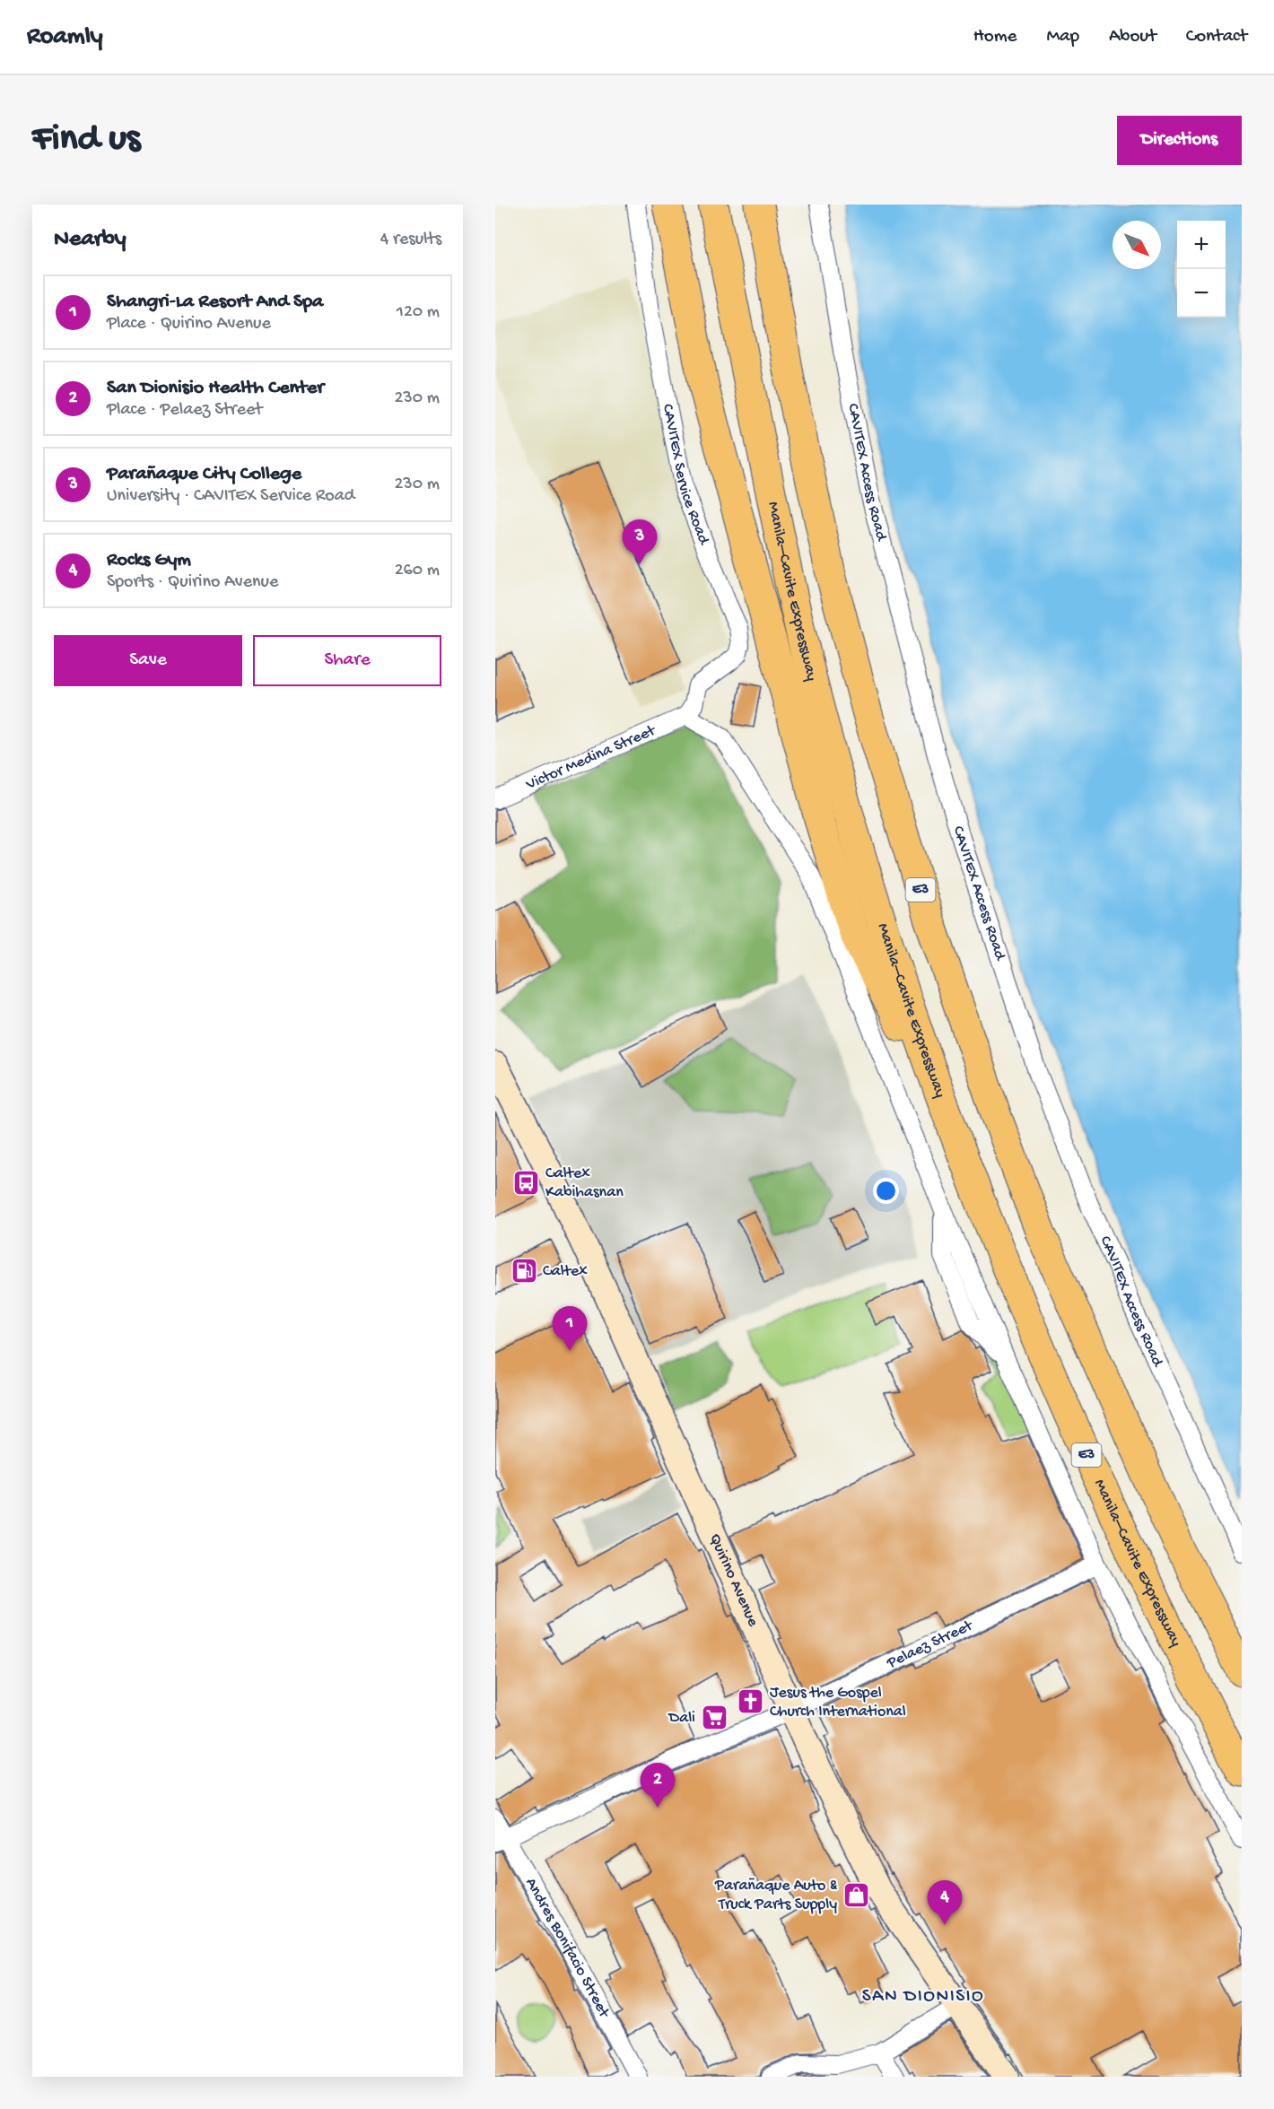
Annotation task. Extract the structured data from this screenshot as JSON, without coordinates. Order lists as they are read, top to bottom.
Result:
{
  "streets": {
    "highway": ["Manila–Cavite Expressway", "E3"],
    "main road": ["Quirino Avenue"],
    "street": [
      "CAVITEX Access Road",
      "CAVITEX Service Road",
      "Victor Medina Street",
      "Pelaez Street",
      "Andres Bonifacio Street"
    ]
  },
  "crossings": [
    ["CAVITEX Service Road", "Victor Medina Street"],
    ["Quirino Avenue", "Pelaez Street"],
    ["Pelaez Street", "Andres Bonifacio Street"]
  ],
  "districts": ["SAN DIONISIO"],
  "places": {
    "bus stop": ["Caltex Kabihasnan"],
    "fuel station": ["Caltex"],
    "church": ["Jesus the Gospel Church International"],
    "supermarket": ["Dali"],
    "shop": ["Parañaque Auto & Truck Parts Supply"]
  },
  "north": "bottom right",
  "page": {
    "header": "Roamly",
    "nav": [
      "Home",
      "Map",
      "About",
      "Contact"
    ],
    "buttons": [
      "Directions",
      ["Save", "Share"]
    ],
    "title": "Find us",
    "heading": ["Nearby", "4 results"],
    "map_buttons": ["+", "−"],
    "list": [
      {
        "mark": "1",
        "name": "Shangri-La Resort And Spa",
        "note": "Place · Quirino Avenue",
        "value": "120 m"
      },
      {
        "mark": "2",
        "name": "San Dionisio Health Center",
        "note": "Place · Pelaez Street",
        "value": "230 m"
      },
      {
        "mark": "3",
        "name": "Parañaque City College",
        "note": "University · CAVITEX Service Road",
        "value": "230 m"
      },
      {
        "mark": "4",
        "name": "Rocks Gym",
        "note": "Sports · Quirino Avenue",
        "value": "260 m"
      }
    ],
    "pins": [
      "3",
      "1",
      "2",
      "4"
    ]
  }
}
